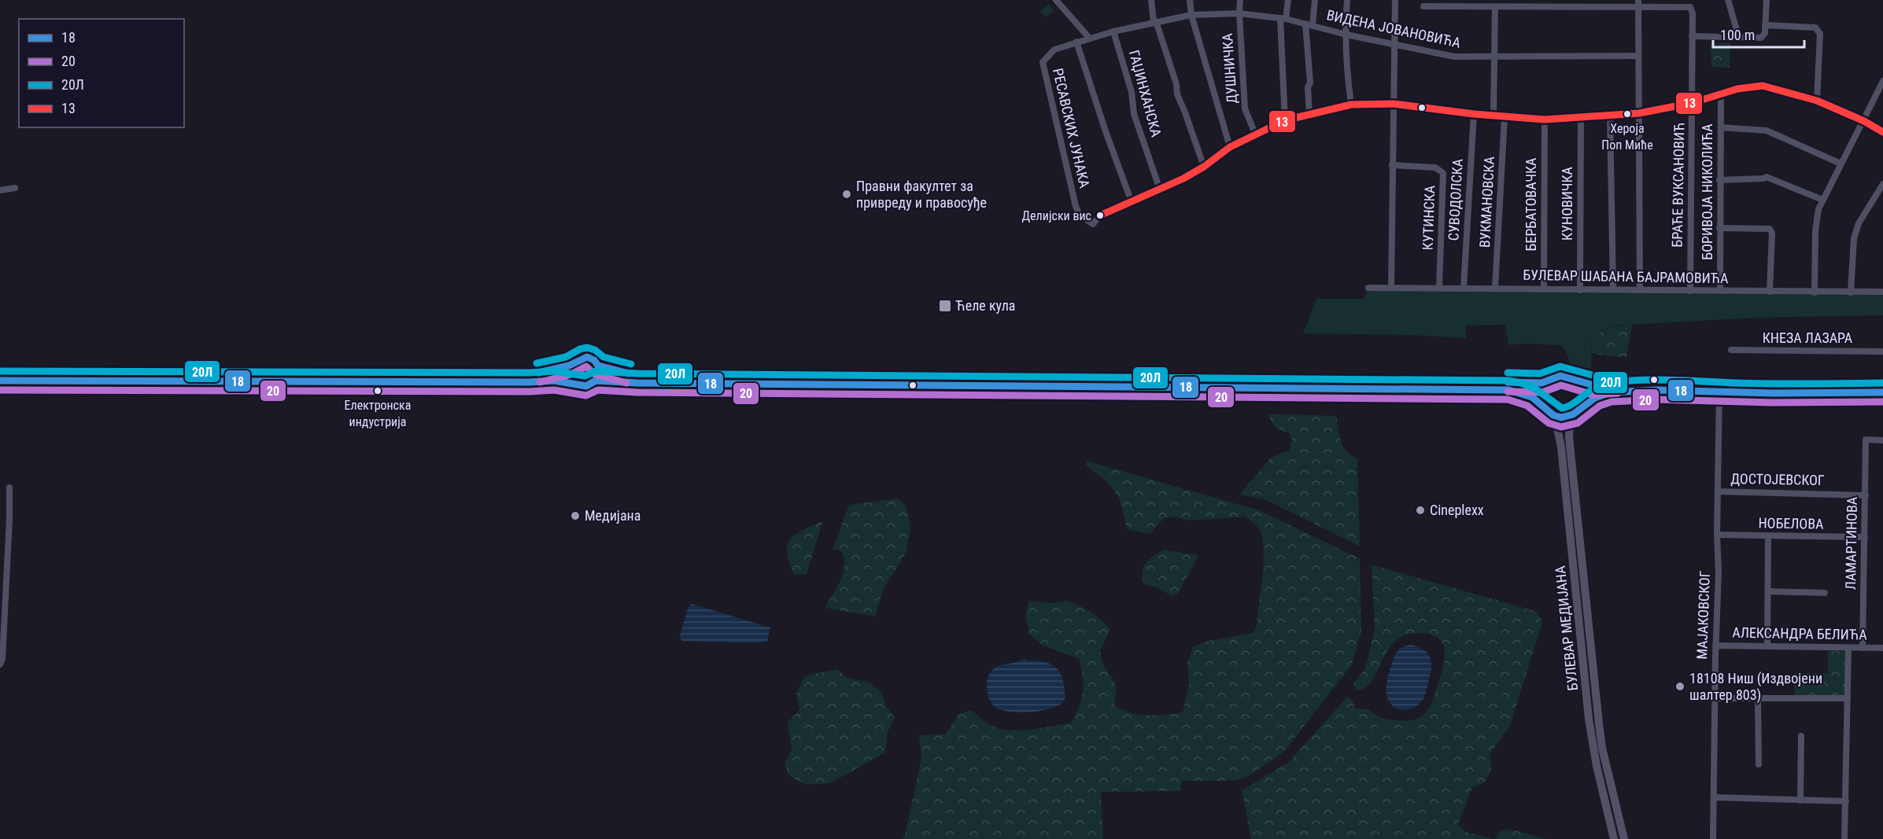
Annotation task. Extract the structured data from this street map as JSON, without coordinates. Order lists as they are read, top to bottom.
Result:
{
  "streets": {
    "main road": ["БУЛЕВАР МЕДИЈАНА"],
    "street": [
      "ВИДЕНА ЈОВАНОВИЋА",
      "ДУШНИЧКА",
      "ГАЏИНХАНСКА",
      "РЕСАВСКИХ ЈУНАКА",
      "БРАЋЕ ВУКСАНОВИЋ",
      "БОРИВОЈА НИКОЛИЋА",
      "СУВОДОЛСКА",
      "ВУКМАНОВСКА",
      "КУНОВИЧКА",
      "БЕРБАТОВАЧКА",
      "КУТИНСКА",
      "БУЛЕВАР ШАБАНА БАЈРАМОВИЋА",
      "КНЕЗА ЛАЗАРА",
      "ДОСТОЈЕВСКОГ",
      "НОБЕЛОВА",
      "ЛАМАРТИНОВА",
      "МАЈАКОВСКОГ",
      "АЛЕКСАНДРА БЕЛИЋА"
    ]
  },
  "crossings": [
    ["ВИДЕНА ЈОВАНОВИЋА", "ДУШНИЧКА"],
    ["ВИДЕНА ЈОВАНОВИЋА", "ГАЏИНХАНСКА"],
    ["ВИДЕНА ЈОВАНОВИЋА", "РЕСАВСКИХ ЈУНАКА"],
    ["БРАЋЕ ВУКСАНОВИЋ", "БУЛЕВАР ШАБАНА БАЈРАМОВИЋА"],
    ["БОРИВОЈА НИКОЛИЋА", "БУЛЕВАР ШАБАНА БАЈРАМОВИЋА"],
    ["СУВОДОЛСКА", "БУЛЕВАР ШАБАНА БАЈРАМОВИЋА"],
    ["ВУКМАНОВСКА", "БУЛЕВАР ШАБАНА БАЈРАМОВИЋА"],
    ["КУНОВИЧКА", "БУЛЕВАР ШАБАНА БАЈРАМОВИЋА"],
    ["БЕРБАТОВАЧКА", "БУЛЕВАР ШАБАНА БАЈРАМОВИЋА"],
    ["КУТИНСКА", "БУЛЕВАР ШАБАНА БАЈРАМОВИЋА"],
    ["ДОСТОЈЕВСКОГ", "ЛАМАРТИНОВА"],
    ["ДОСТОЈЕВСКОГ", "МАЈАКОВСКОГ"],
    ["НОБЕЛОВА", "ЛАМАРТИНОВА"],
    ["НОБЕЛОВА", "МАЈАКОВСКОГ"],
    ["ЛАМАРТИНОВА", "АЛЕКСАНДРА БЕЛИЋА"],
    ["МАЈАКОВСКОГ", "АЛЕКСАНДРА БЕЛИЋА"]
  ],
  "places": {
    "other": [
      "Хероја Поп Миће",
      "Правни факултет за привреду и правосуђе",
      "Делијски вис",
      "Електронска индустрија",
      "Cineplexx",
      "Медијана",
      "18108 Ниш (Издвојени шалтер 803)"
    ],
    "transit": ["Ћеле кула"]
  },
  "lines": [
    "transit line 13",
    "transit line 20Л",
    "transit line 18",
    "transit line 20"
  ],
  "legend": [
    "18",
    "20",
    "20Л",
    "13"
  ],
  "scale_bar": "100 m"
}
